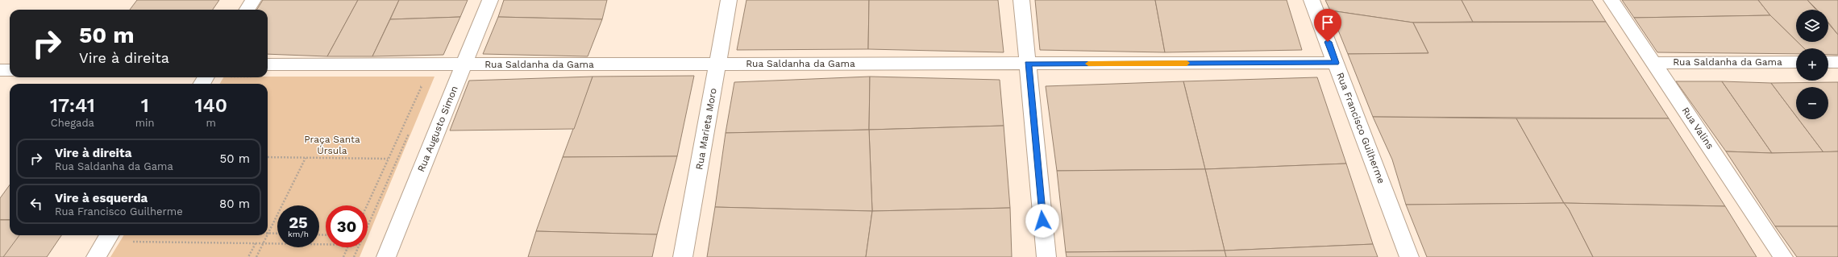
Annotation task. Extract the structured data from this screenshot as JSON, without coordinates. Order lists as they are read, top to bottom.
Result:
{
  "streets": {
    "street": [
      "Rua Saldanha da Gama",
      "Rua Francisco Guilherme",
      "Rua Valins",
      "Rua Augusto Simon",
      "Rua Marieta Moro"
    ]
  },
  "crossings": [
    ["Rua Saldanha da Gama", "Rua Francisco Guilherme"],
    ["Rua Saldanha da Gama", "Rua Valins"],
    ["Rua Saldanha da Gama", "Rua Augusto Simon"],
    ["Rua Saldanha da Gama", "Rua Marieta Moro"]
  ],
  "parks": ["Praça Santa Úrsula"],
  "page": {
    "map_buttons": ["+", "−"],
    "turn": ["50 m", "Vire à direita"],
    "eta": [
      "17:41",
      "Chegada",
      "1",
      "min",
      "140",
      "m"
    ],
    "list": [
      {
        "name": "Vire à direita",
        "note": "Rua Saldanha da Gama",
        "value": "50 m"
      },
      {
        "name": "Vire à esquerda",
        "note": "Rua Francisco Guilherme",
        "value": "80 m"
      }
    ],
    "speed": "25 km/h",
    "limit": "30"
  }
}
